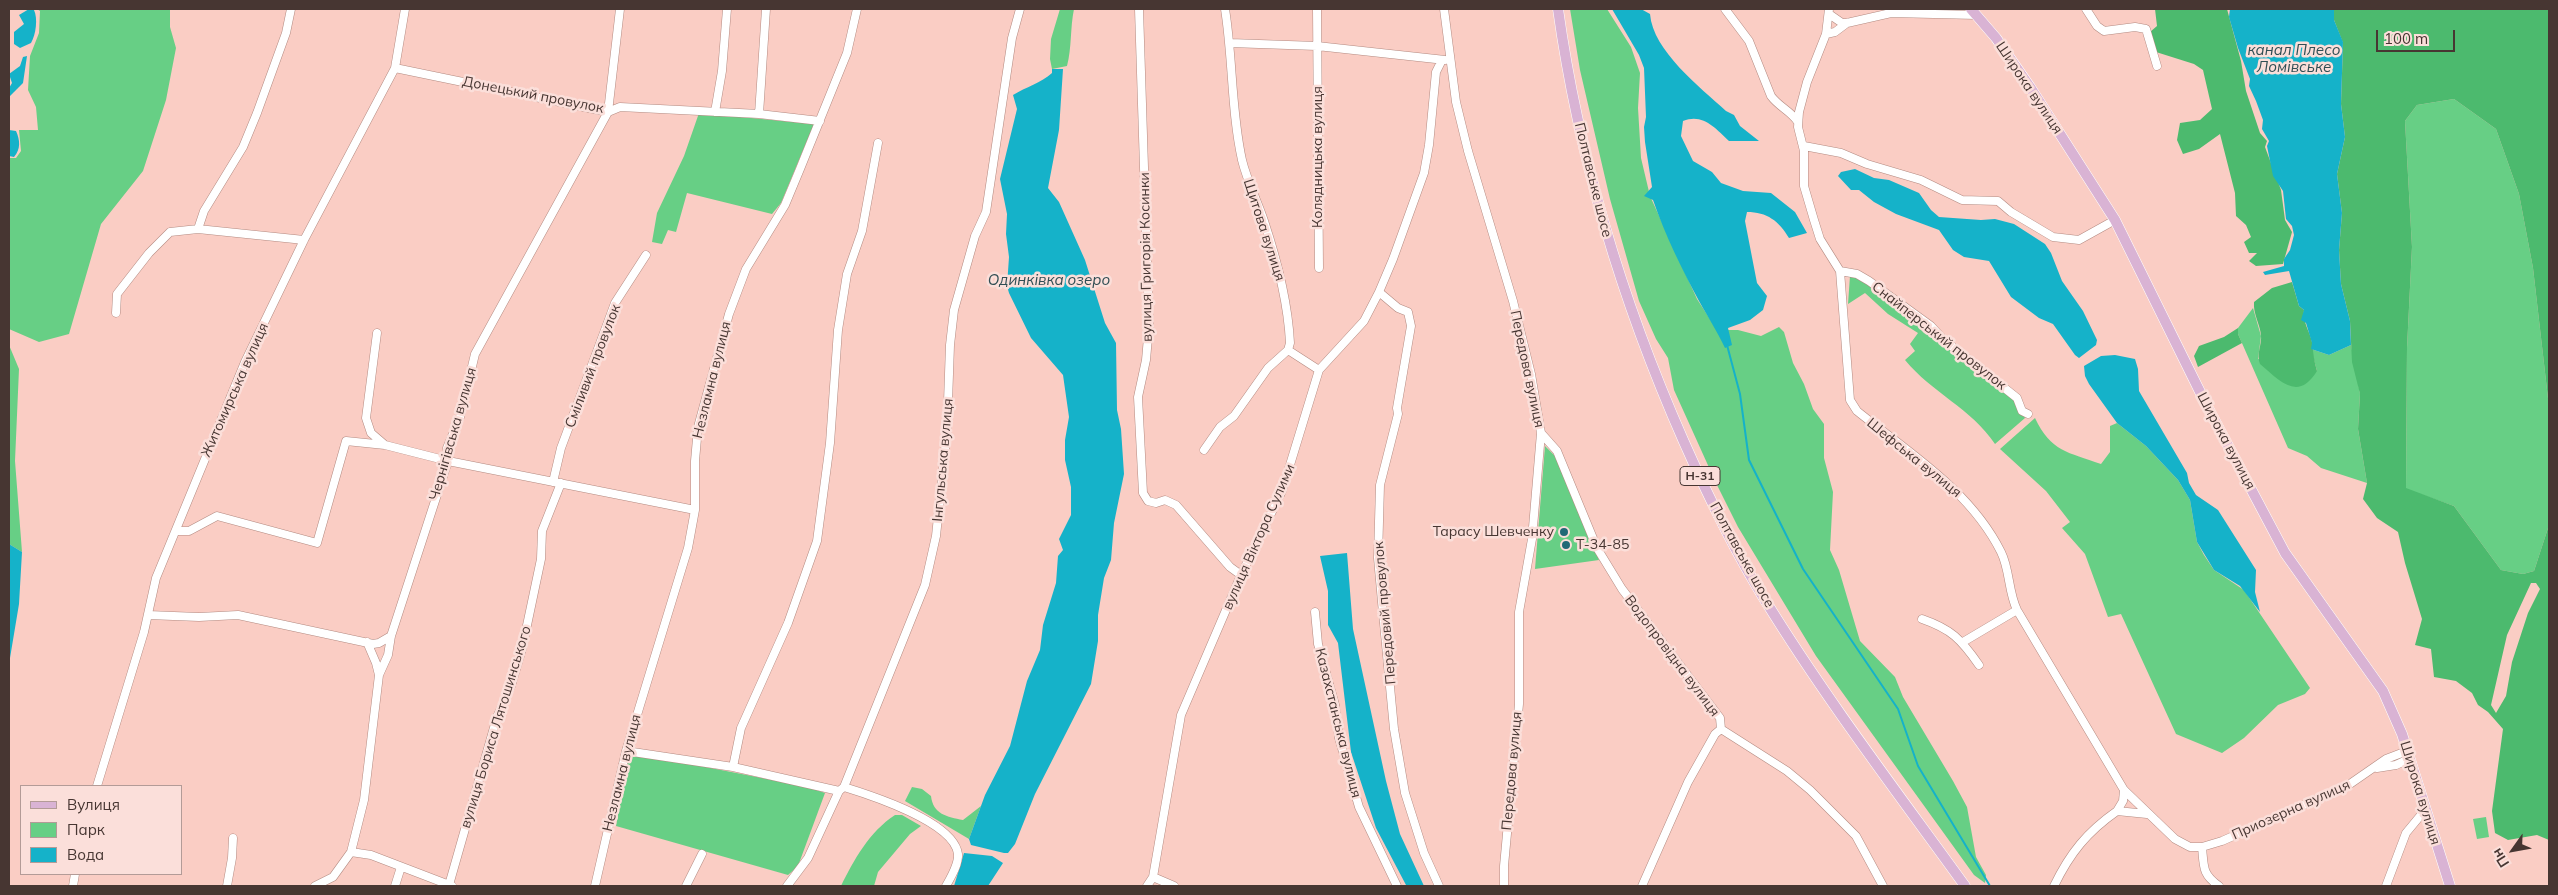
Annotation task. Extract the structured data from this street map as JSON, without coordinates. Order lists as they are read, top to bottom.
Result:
{
  "streets": {
    "main road": ["Широка вулиця", "Полтавське шосе", "Н-31"],
    "street": [
      "Донецький провулок",
      "Колядницька вулиця",
      "Щитова вулиця",
      "вулиця Григорія Косинки",
      "Снайперський провулок",
      "Сміливий провулок",
      "Передова вулиця",
      "Незламна вулиця",
      "Житомирська вулиця",
      "Чернігівська вулиця",
      "Шефська вулиця",
      "Інгульська вулиця",
      "вулиця Віктора Сулими",
      "Передовий провулок",
      "Водопровідна вулиця",
      "Казахстанська вулиця",
      "вулиця Бориса Лятошинського",
      "Приозерна вулиця"
    ]
  },
  "crossings": [
    ["Широка вулиця", "Приозерна вулиця"],
    ["Донецький провулок", "Незламна вулиця"],
    ["Донецький провулок", "Житомирська вулиця"],
    ["Донецький провулок", "Чернігівська вулиця"],
    ["вулиця Григорія Косинки", "вулиця Віктора Сулими"],
    ["Снайперський провулок", "Шефська вулиця"],
    ["Сміливий провулок", "вулиця Бориса Лятошинського"],
    ["Передова вулиця", "вулиця Віктора Сулими"],
    ["Передова вулиця", "Водопровідна вулиця"],
    ["Шефська вулиця", "Приозерна вулиця"],
    ["вулиця Віктора Сулими", "Передовий провулок"]
  ],
  "water": ["канал Плесо Ломівське", "Одинківка озеро"],
  "places": ["Тарасу Шевченку", "Т-34-85"],
  "legend": ["Вулиця", "Парк", "Вода"],
  "scale_bar": "100 m",
  "north": "bottom left"
}
